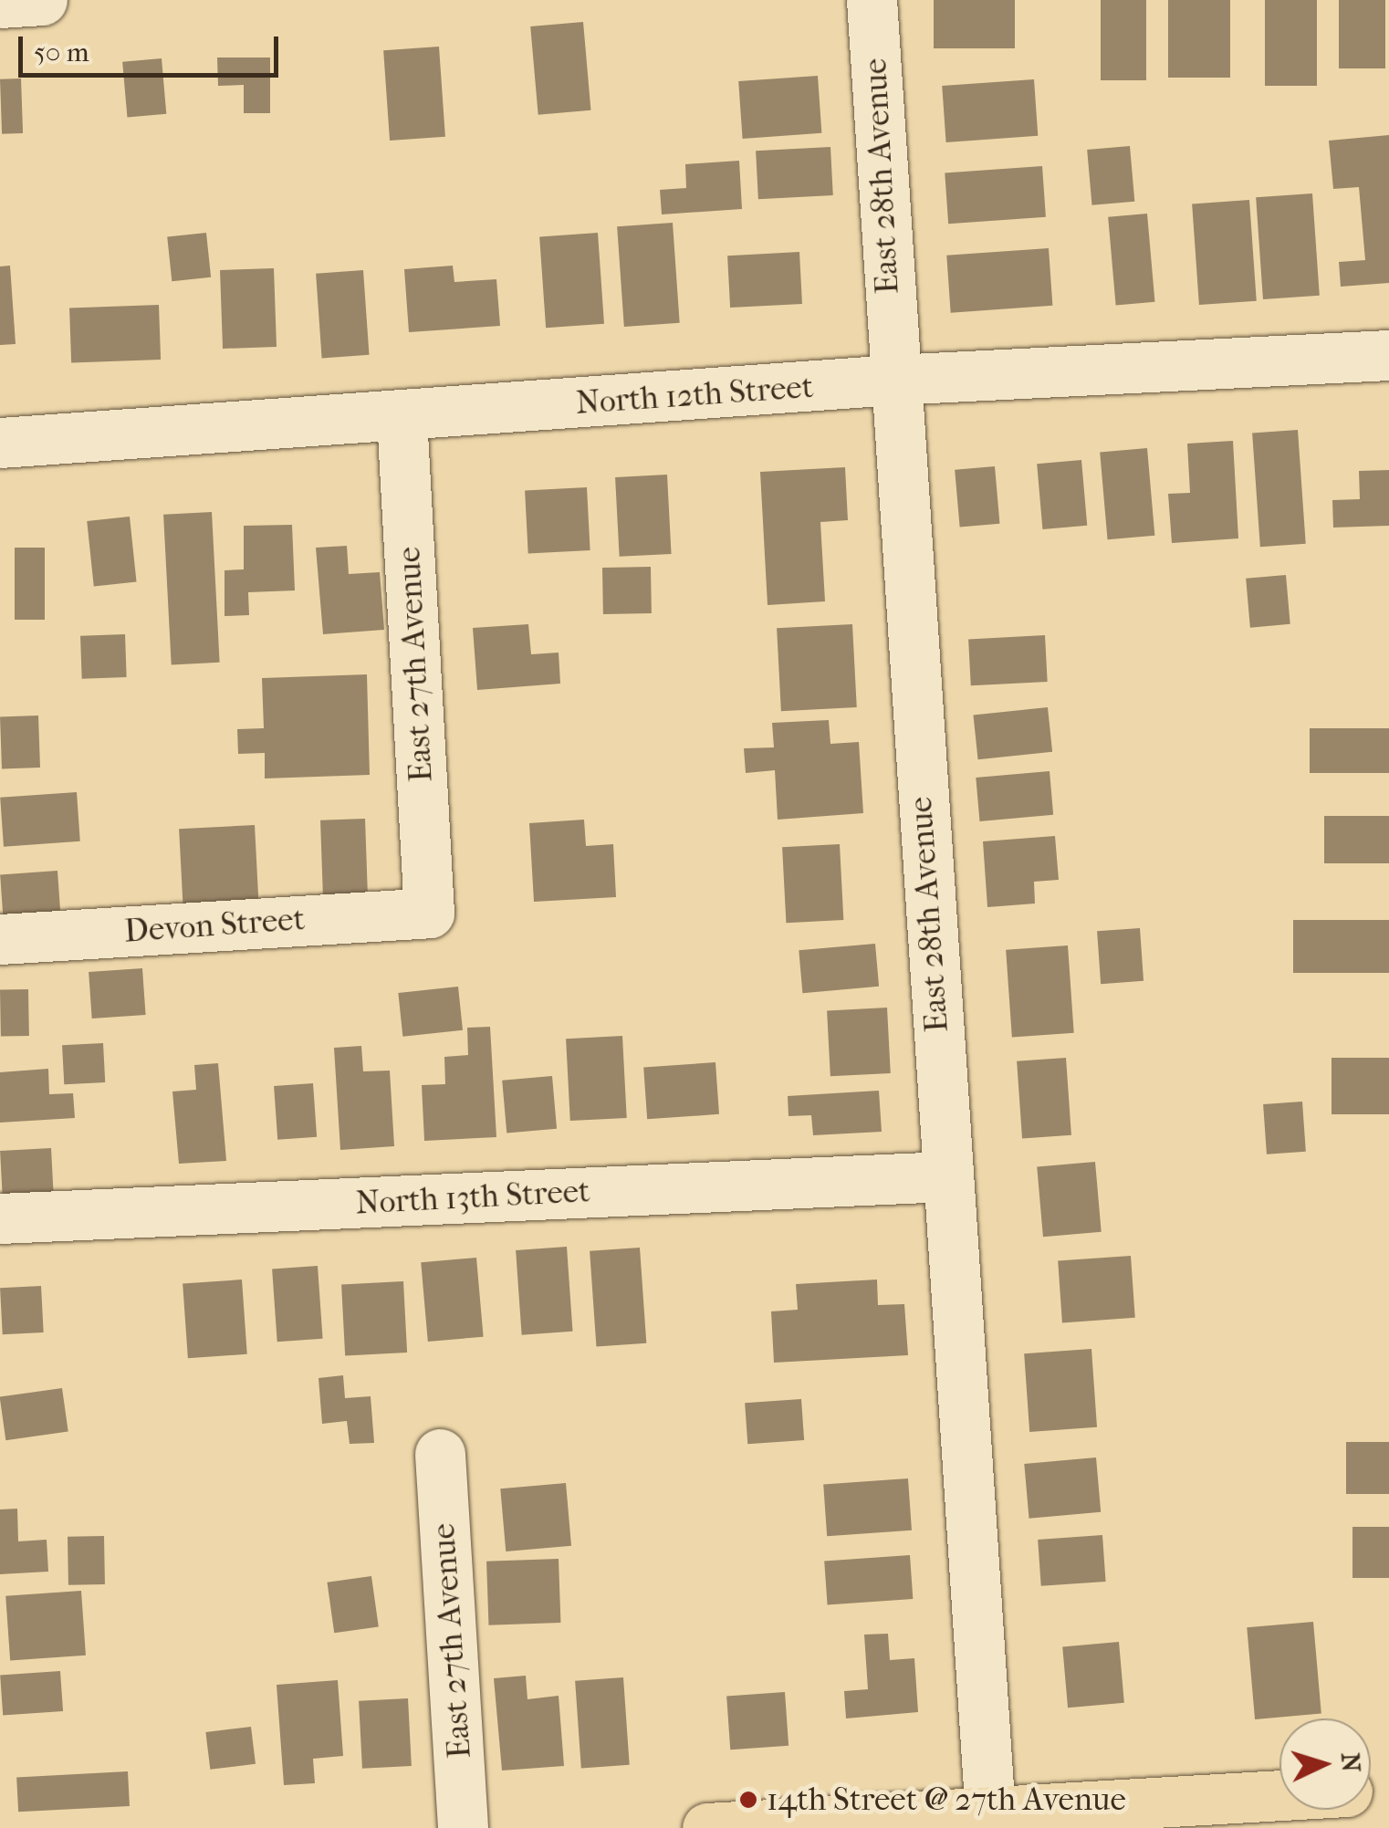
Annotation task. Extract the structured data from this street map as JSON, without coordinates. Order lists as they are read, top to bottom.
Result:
{
  "streets": {
    "street": [
      "East 28th Avenue",
      "North 12th Street",
      "East 27th Avenue",
      "Devon Street",
      "North 13th Street"
    ]
  },
  "crossings": [
    ["East 28th Avenue", "North 12th Street"],
    ["East 28th Avenue", "North 13th Street"],
    ["North 12th Street", "East 27th Avenue"],
    ["East 27th Avenue", "Devon Street"]
  ],
  "places": ["14th Street @ 27th Avenue"],
  "scale_bar": "50 m",
  "north": "right"
}
